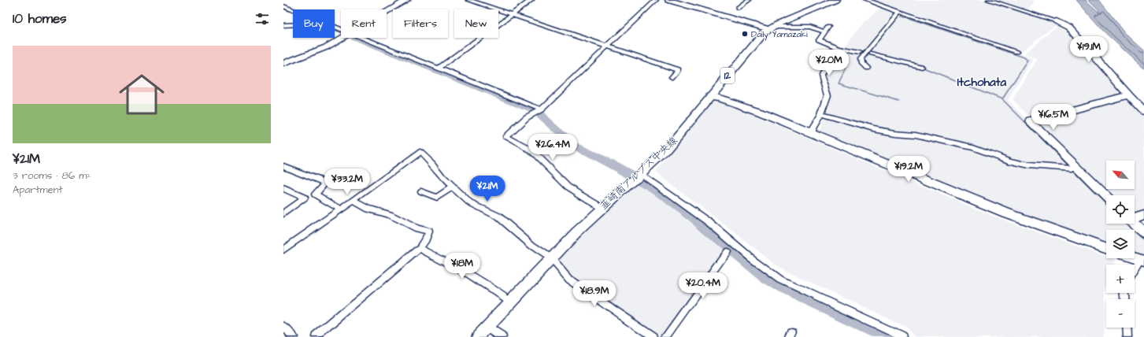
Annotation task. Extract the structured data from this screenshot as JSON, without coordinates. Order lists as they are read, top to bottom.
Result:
{
  "streets": {
    "main road": ["12", "韮崎南アルプス中央線"]
  },
  "districts": ["Itchohata"],
  "places": ["Daily Yamazaki"],
  "north": "top left",
  "page": {
    "heading": "10 homes",
    "chip": [
      "Buy",
      "Rent",
      "Filters",
      "New"
    ],
    "price": [
      "¥19.1M",
      "¥20M",
      "¥16.5M",
      "¥26.4M",
      "¥19.2M",
      "¥33.2M",
      "¥21M",
      "¥18M",
      "¥20.4M",
      "¥18.9M"
    ],
    "list": [
      {
        "name": "¥21M",
        "note": "3 rooms · 86 m² · Apartment"
      }
    ],
    "map_buttons": ["+", "−"]
  }
}
